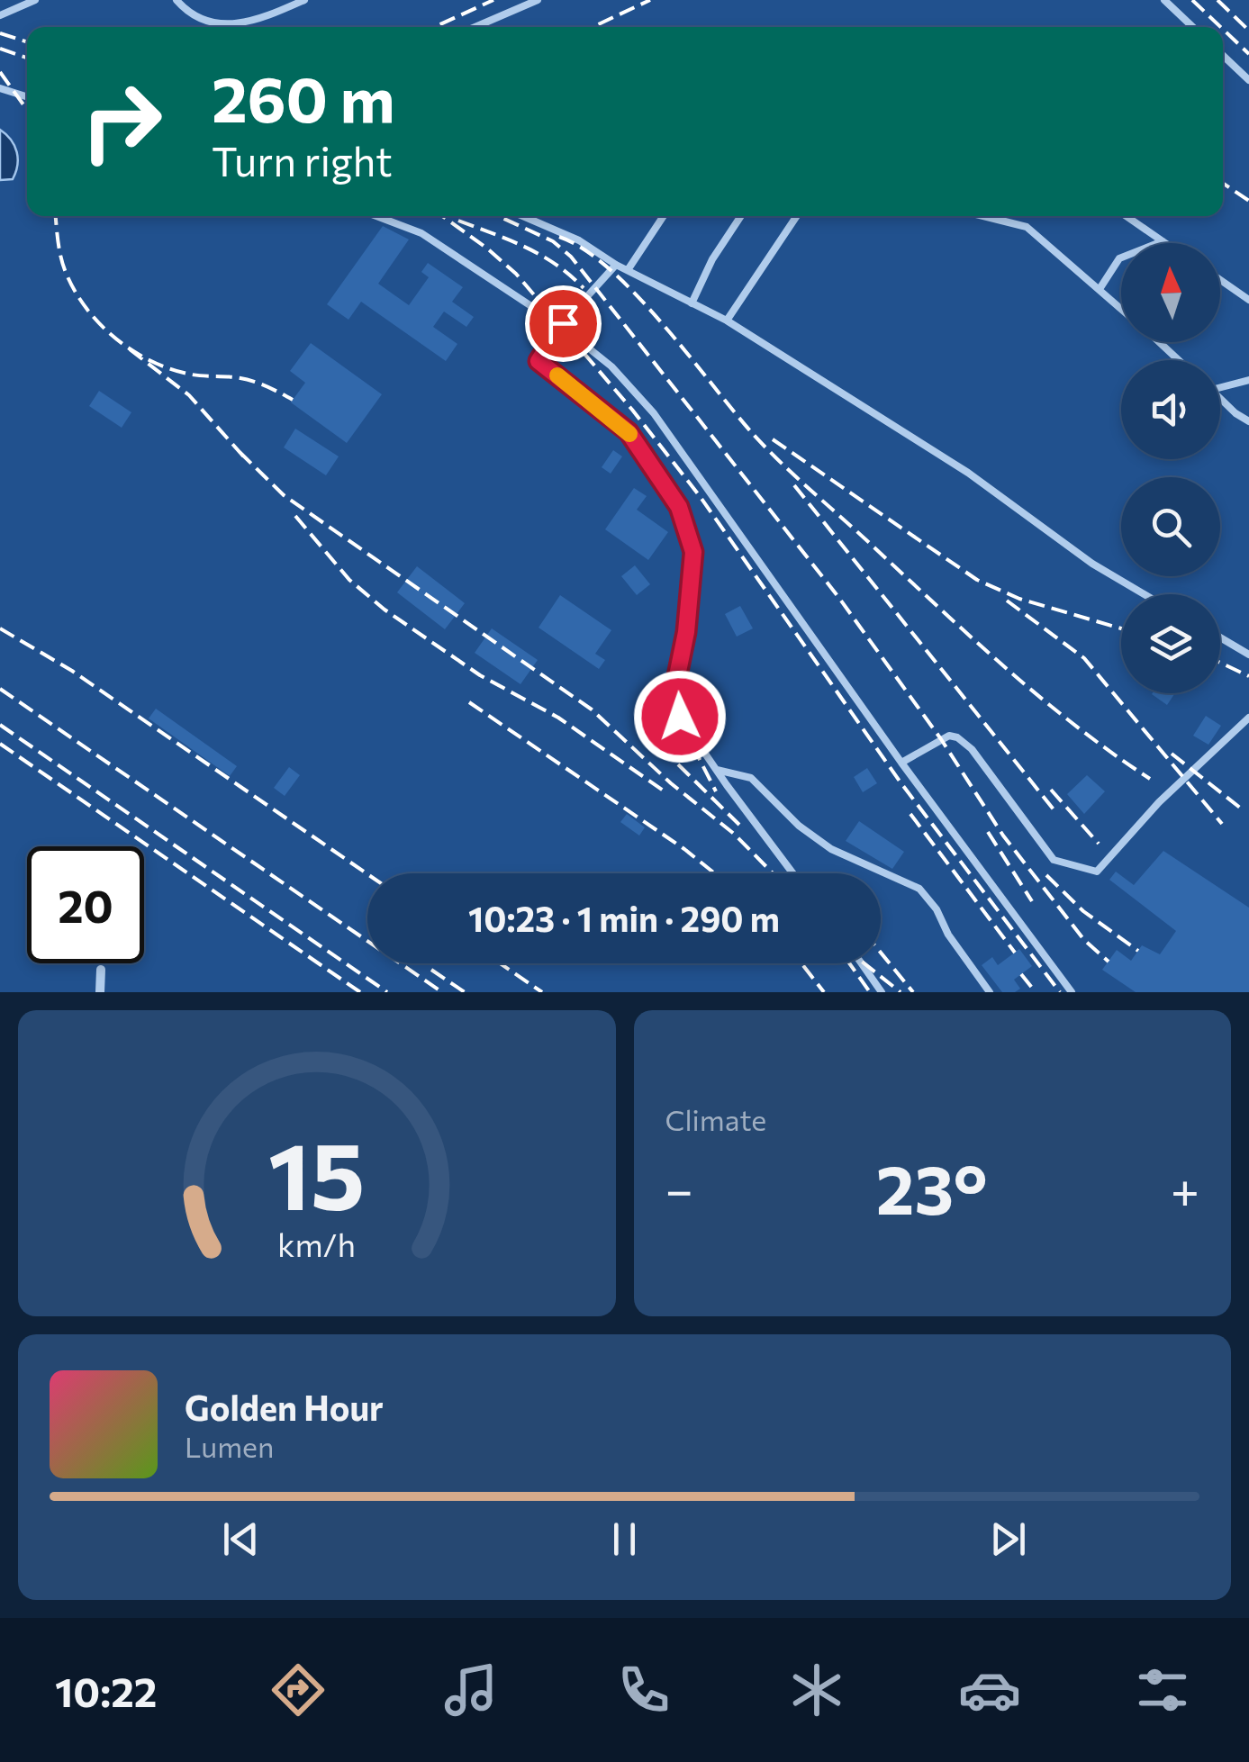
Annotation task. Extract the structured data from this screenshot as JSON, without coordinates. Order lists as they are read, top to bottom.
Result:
{
  "north": "top",
  "page": {
    "turn": ["260 m", "Turn right"],
    "limit": "20",
    "trip": "10:23 · 1 min · 290 m",
    "tile": "Climate",
    "heat": ["−", "23°", "+"],
    "song": ["Golden Hour", "Lumen"],
    "tabs": "10:22",
    "gauge": ["15", "km/h"]
  }
}
